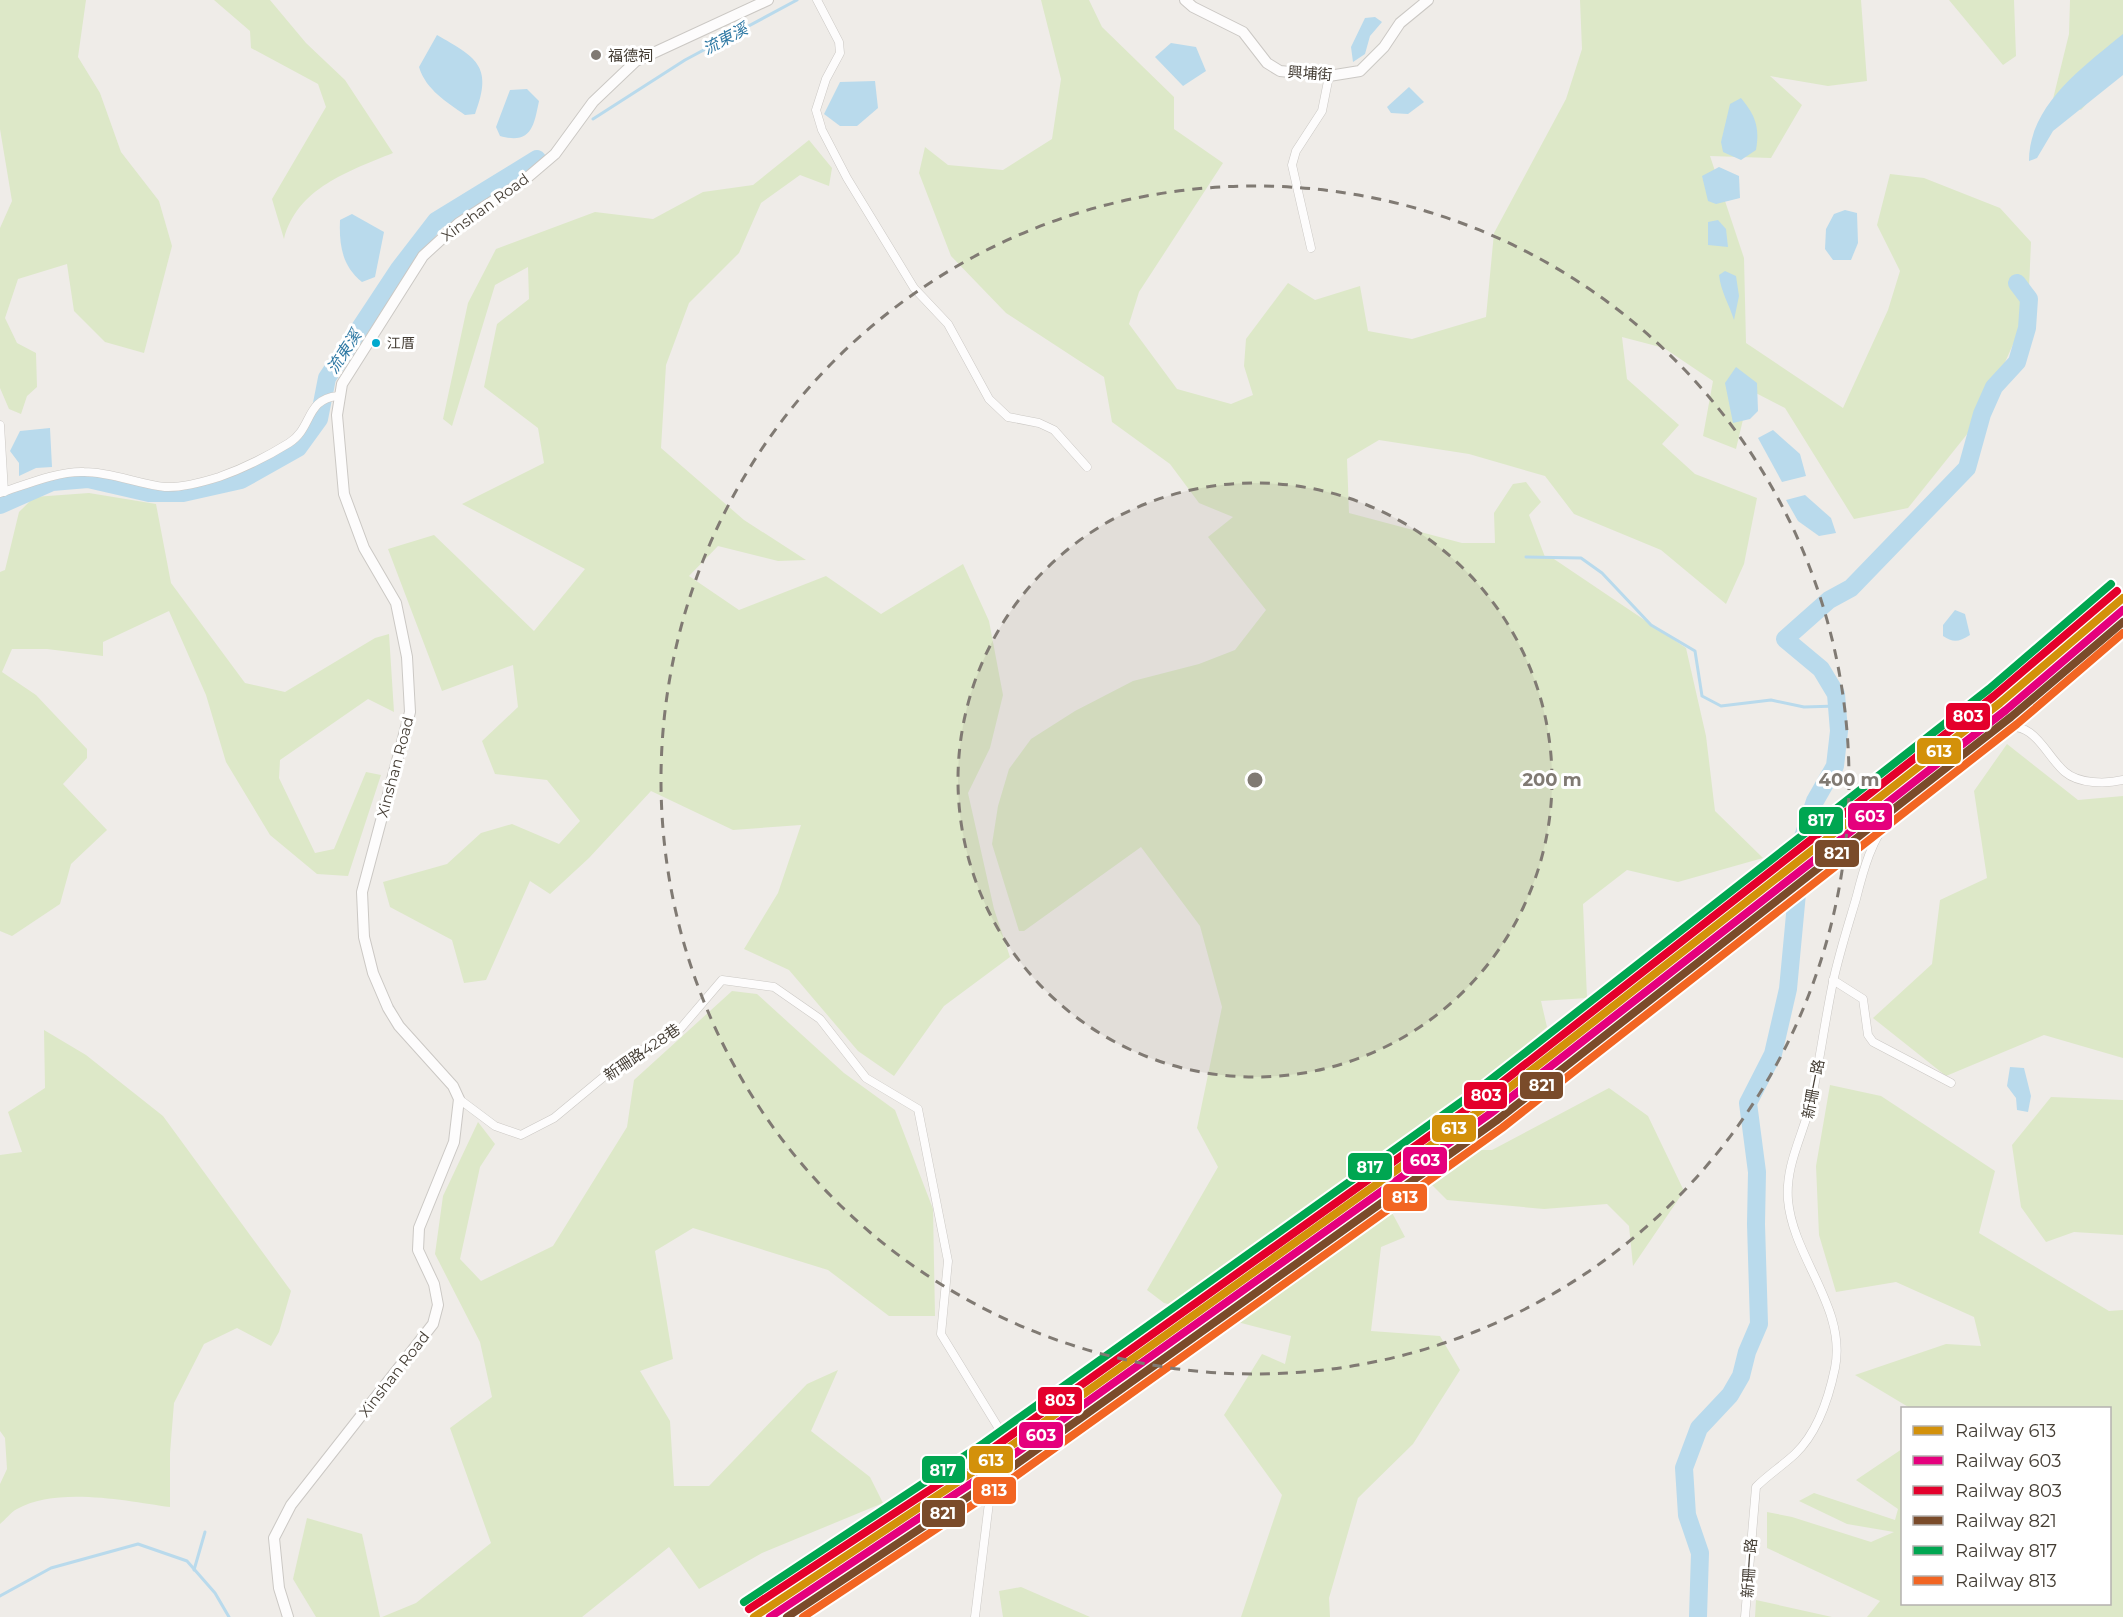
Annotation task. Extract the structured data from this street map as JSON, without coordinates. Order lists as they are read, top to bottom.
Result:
{
  "streets": {
    "street": [
      "興埔街",
      "Xinshan Road",
      "新珊路428巷",
      "新珊一路"
    ]
  },
  "crossings": [
    ["Xinshan Road", "新珊路428巷"]
  ],
  "water": ["流東溪"],
  "places": ["福德祠", "江厝"],
  "lines": [
    "rail line 817",
    "rail line 803",
    "rail line 613",
    "rail line 603",
    "rail line 821",
    "rail line 813"
  ],
  "legend": [
    "Railway 613",
    "Railway 603",
    "Railway 803",
    "Railway 821",
    "Railway 817",
    "Railway 813"
  ],
  "rings": ["200 m", "400 m"]
}
